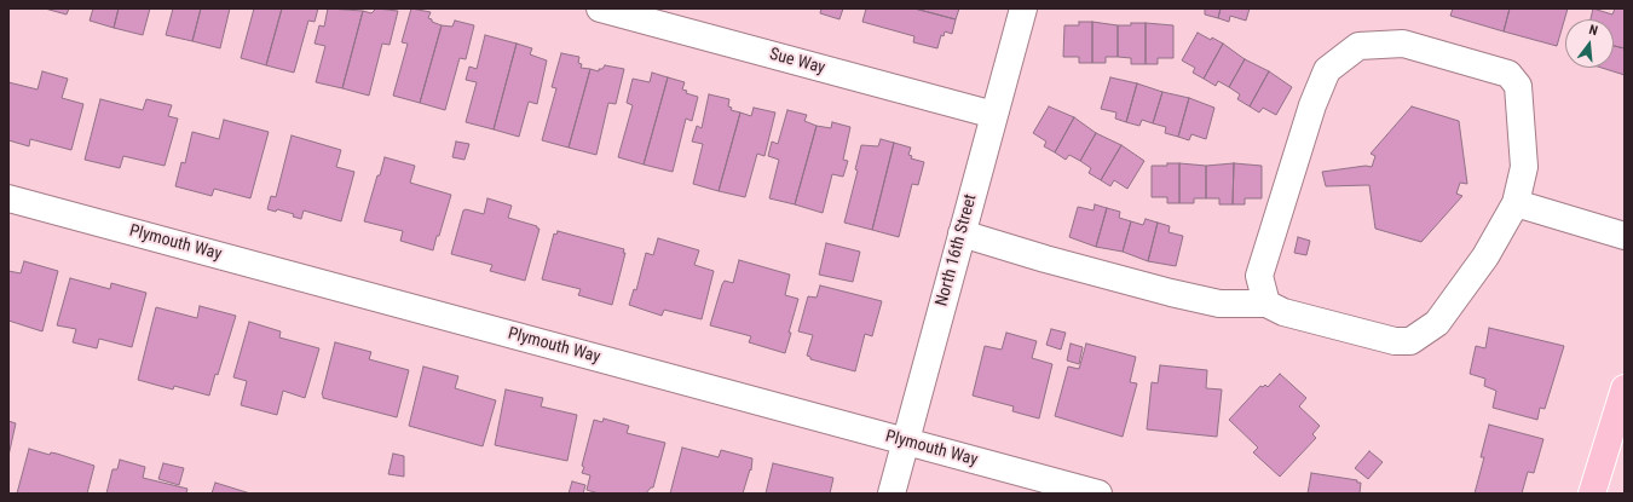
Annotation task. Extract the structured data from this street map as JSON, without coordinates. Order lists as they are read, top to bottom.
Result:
{
  "streets": {
    "street": ["Sue Way", "Plymouth Way", "North 16th Street"]
  },
  "crossings": [
    ["Sue Way", "North 16th Street"],
    ["Plymouth Way", "North 16th Street"]
  ],
  "north": "top"
}
